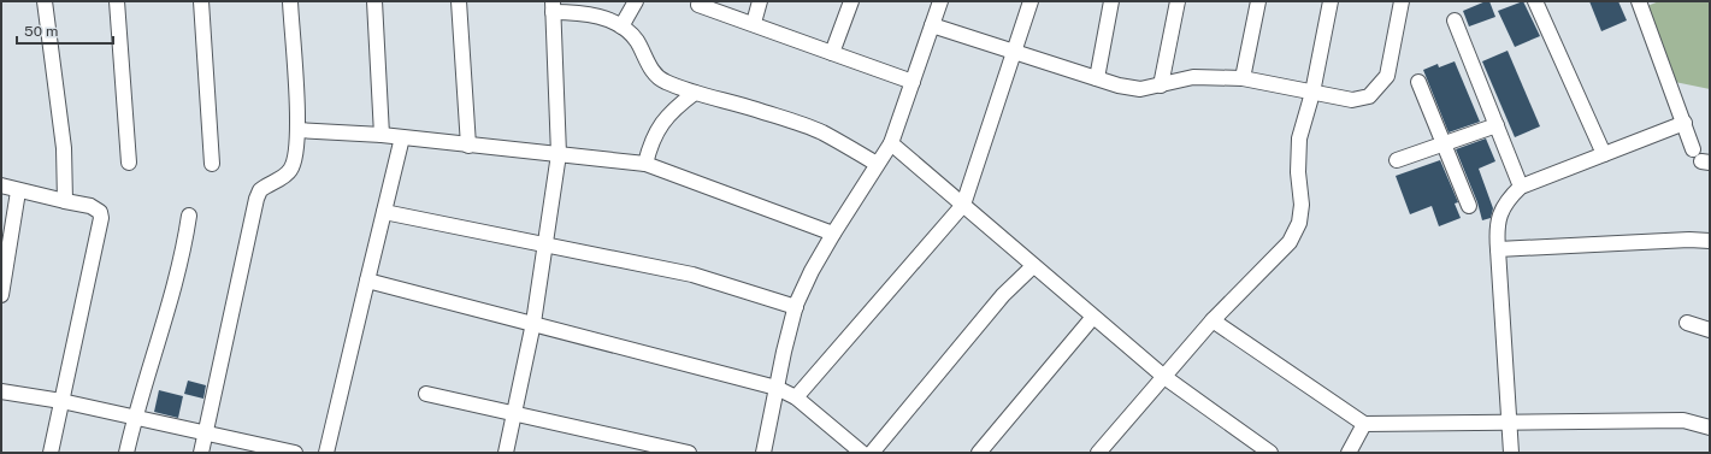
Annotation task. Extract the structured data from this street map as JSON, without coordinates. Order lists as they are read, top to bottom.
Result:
{
  "scale_bar": "50 m"
}
